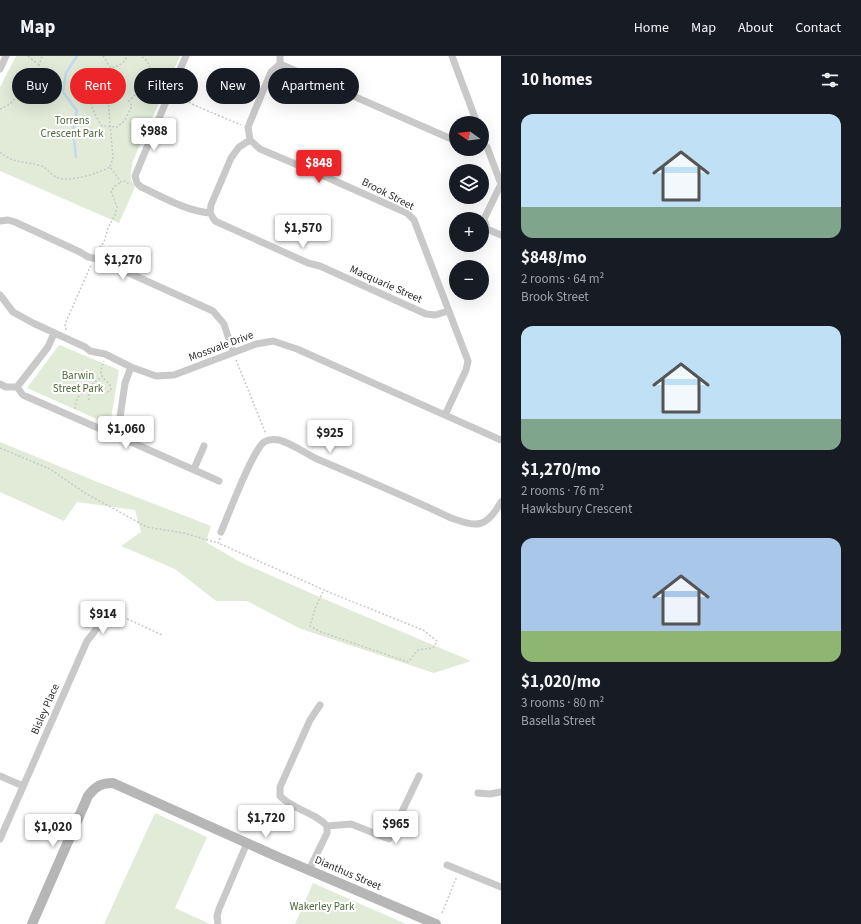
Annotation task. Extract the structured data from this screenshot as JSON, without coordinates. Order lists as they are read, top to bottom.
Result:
{
  "streets": {
    "street": [
      "Brook Street",
      "Macquarie Street",
      "Mossvale Drive",
      "Bisley Place",
      "Dianthus Street"
    ]
  },
  "crossings": [
    ["Brook Street", "Macquarie Street"],
    ["Brook Street", "Mossvale Drive"]
  ],
  "parks": ["Torrens Crescent Park", "Barwin Street Park", "Wakerley Park"],
  "north": "left",
  "page": {
    "header": "Map",
    "nav": [
      "Home",
      "Map",
      "About",
      "Contact"
    ],
    "heading": "10 homes",
    "chip": [
      "Buy",
      "Rent",
      "Filters",
      "New",
      "Apartment"
    ],
    "list": [
      {
        "name": "$848/mo",
        "note": "2 rooms · 64 m² · Brook Street"
      },
      {
        "name": "$1,270/mo",
        "note": "2 rooms · 76 m² · Hawksbury Crescent"
      },
      {
        "name": "$1,020/mo",
        "note": "3 rooms · 80 m² · Basella Street"
      }
    ],
    "map_buttons": ["+", "−"],
    "price": [
      "$988",
      "$848",
      "$1,570",
      "$1,270",
      "$1,060",
      "$925",
      "$914",
      "$1,720",
      "$965",
      "$1,020"
    ]
  }
}
